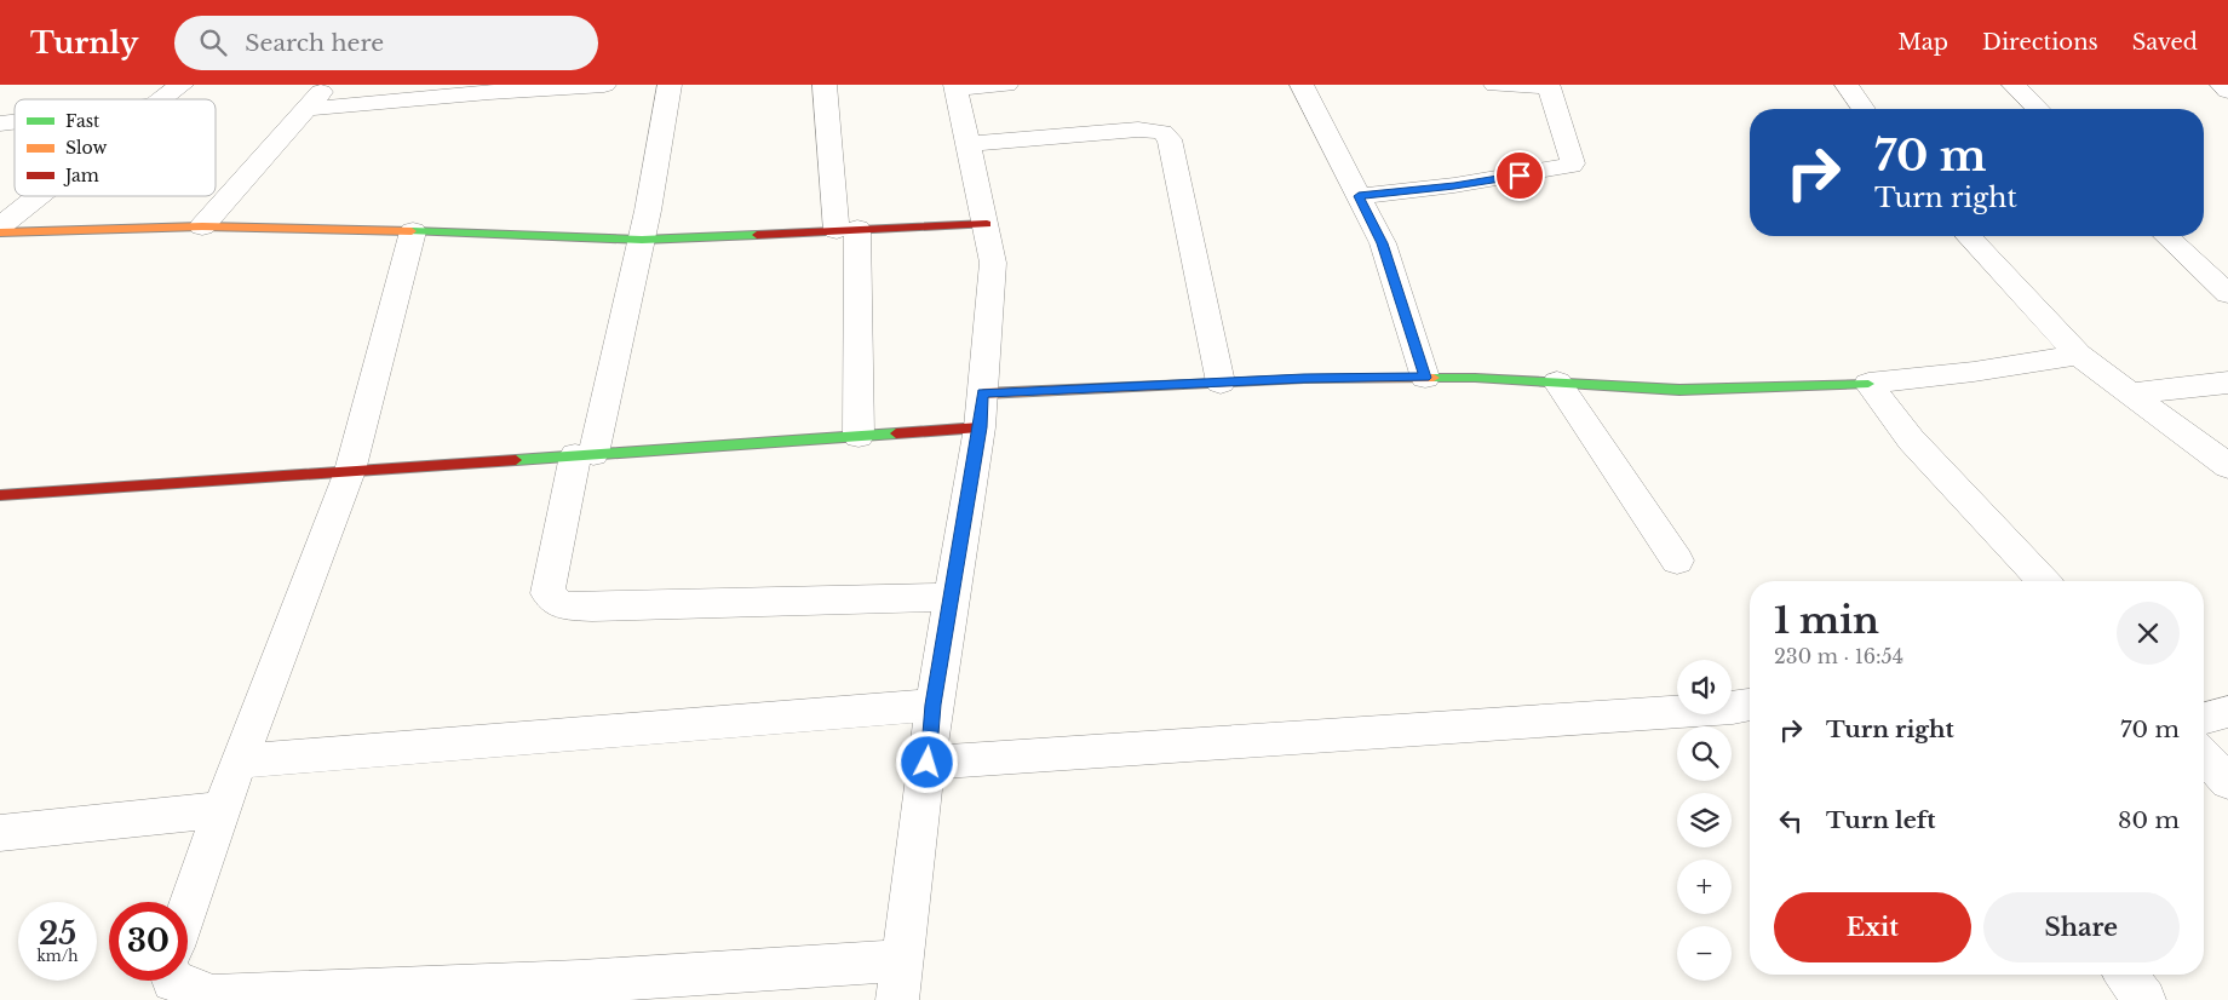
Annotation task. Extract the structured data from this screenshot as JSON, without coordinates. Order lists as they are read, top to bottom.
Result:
{
  "legend": ["Fast", "Slow", "Jam"],
  "page": {
    "header": "Turnly",
    "search": "Search here",
    "nav": ["Map", "Directions", "Saved"],
    "turn": ["70 m", "Turn right"],
    "heading": ["1 min", "230 m · 16:54"],
    "map_buttons": ["+", "−"],
    "list": [
      {
        "name": "Turn right",
        "value": "70 m"
      },
      {
        "name": "Turn left",
        "value": "80 m"
      }
    ],
    "buttons": ["Exit", "Share"],
    "speed": "25 km/h",
    "limit": "30"
  }
}
